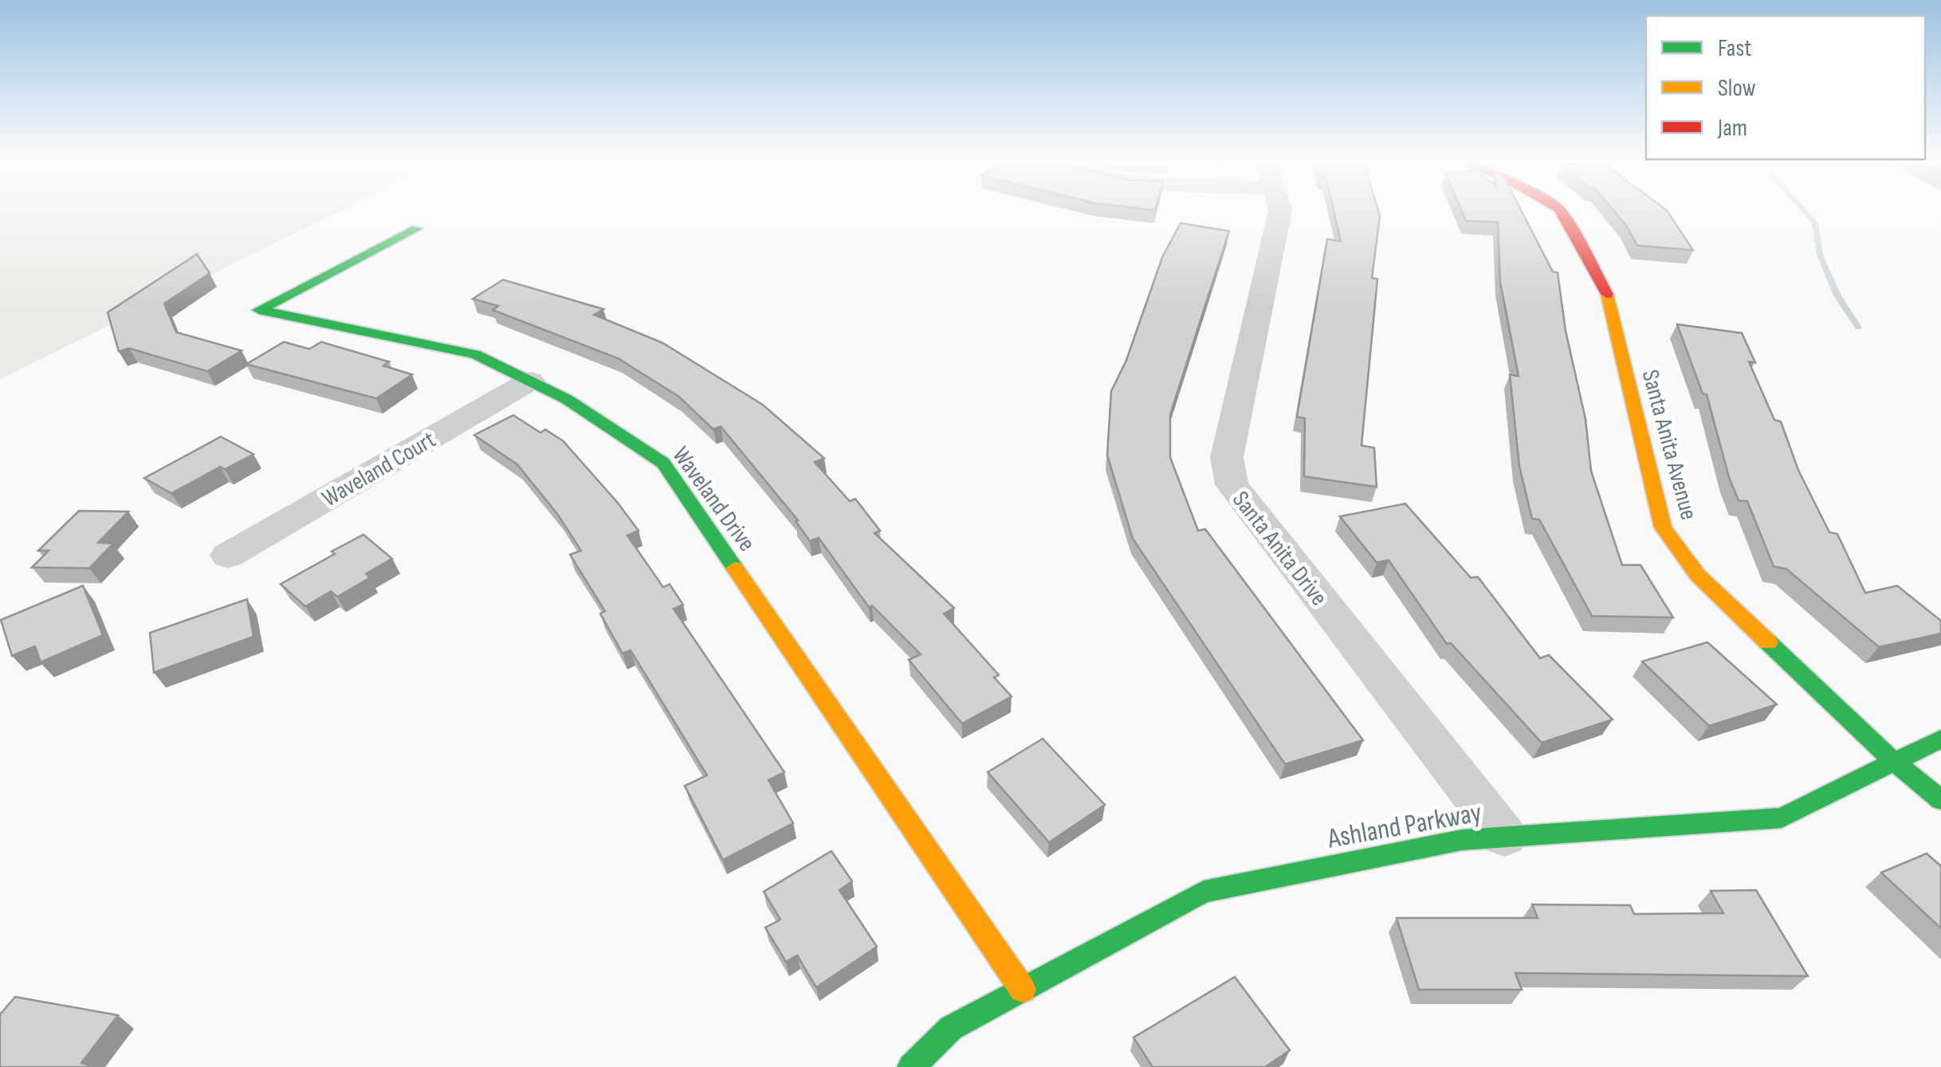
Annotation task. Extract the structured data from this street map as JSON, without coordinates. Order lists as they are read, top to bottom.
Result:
{
  "streets": {
    "street": [
      "Santa Anita Avenue",
      "Waveland Court",
      "Waveland Drive",
      "Santa Anita Drive",
      "Ashland Parkway"
    ]
  },
  "crossings": [
    ["Santa Anita Avenue", "Ashland Parkway"],
    ["Waveland Court", "Waveland Drive"],
    ["Waveland Drive", "Ashland Parkway"],
    ["Santa Anita Drive", "Ashland Parkway"]
  ],
  "legend": ["Fast", "Slow", "Jam"]
}
